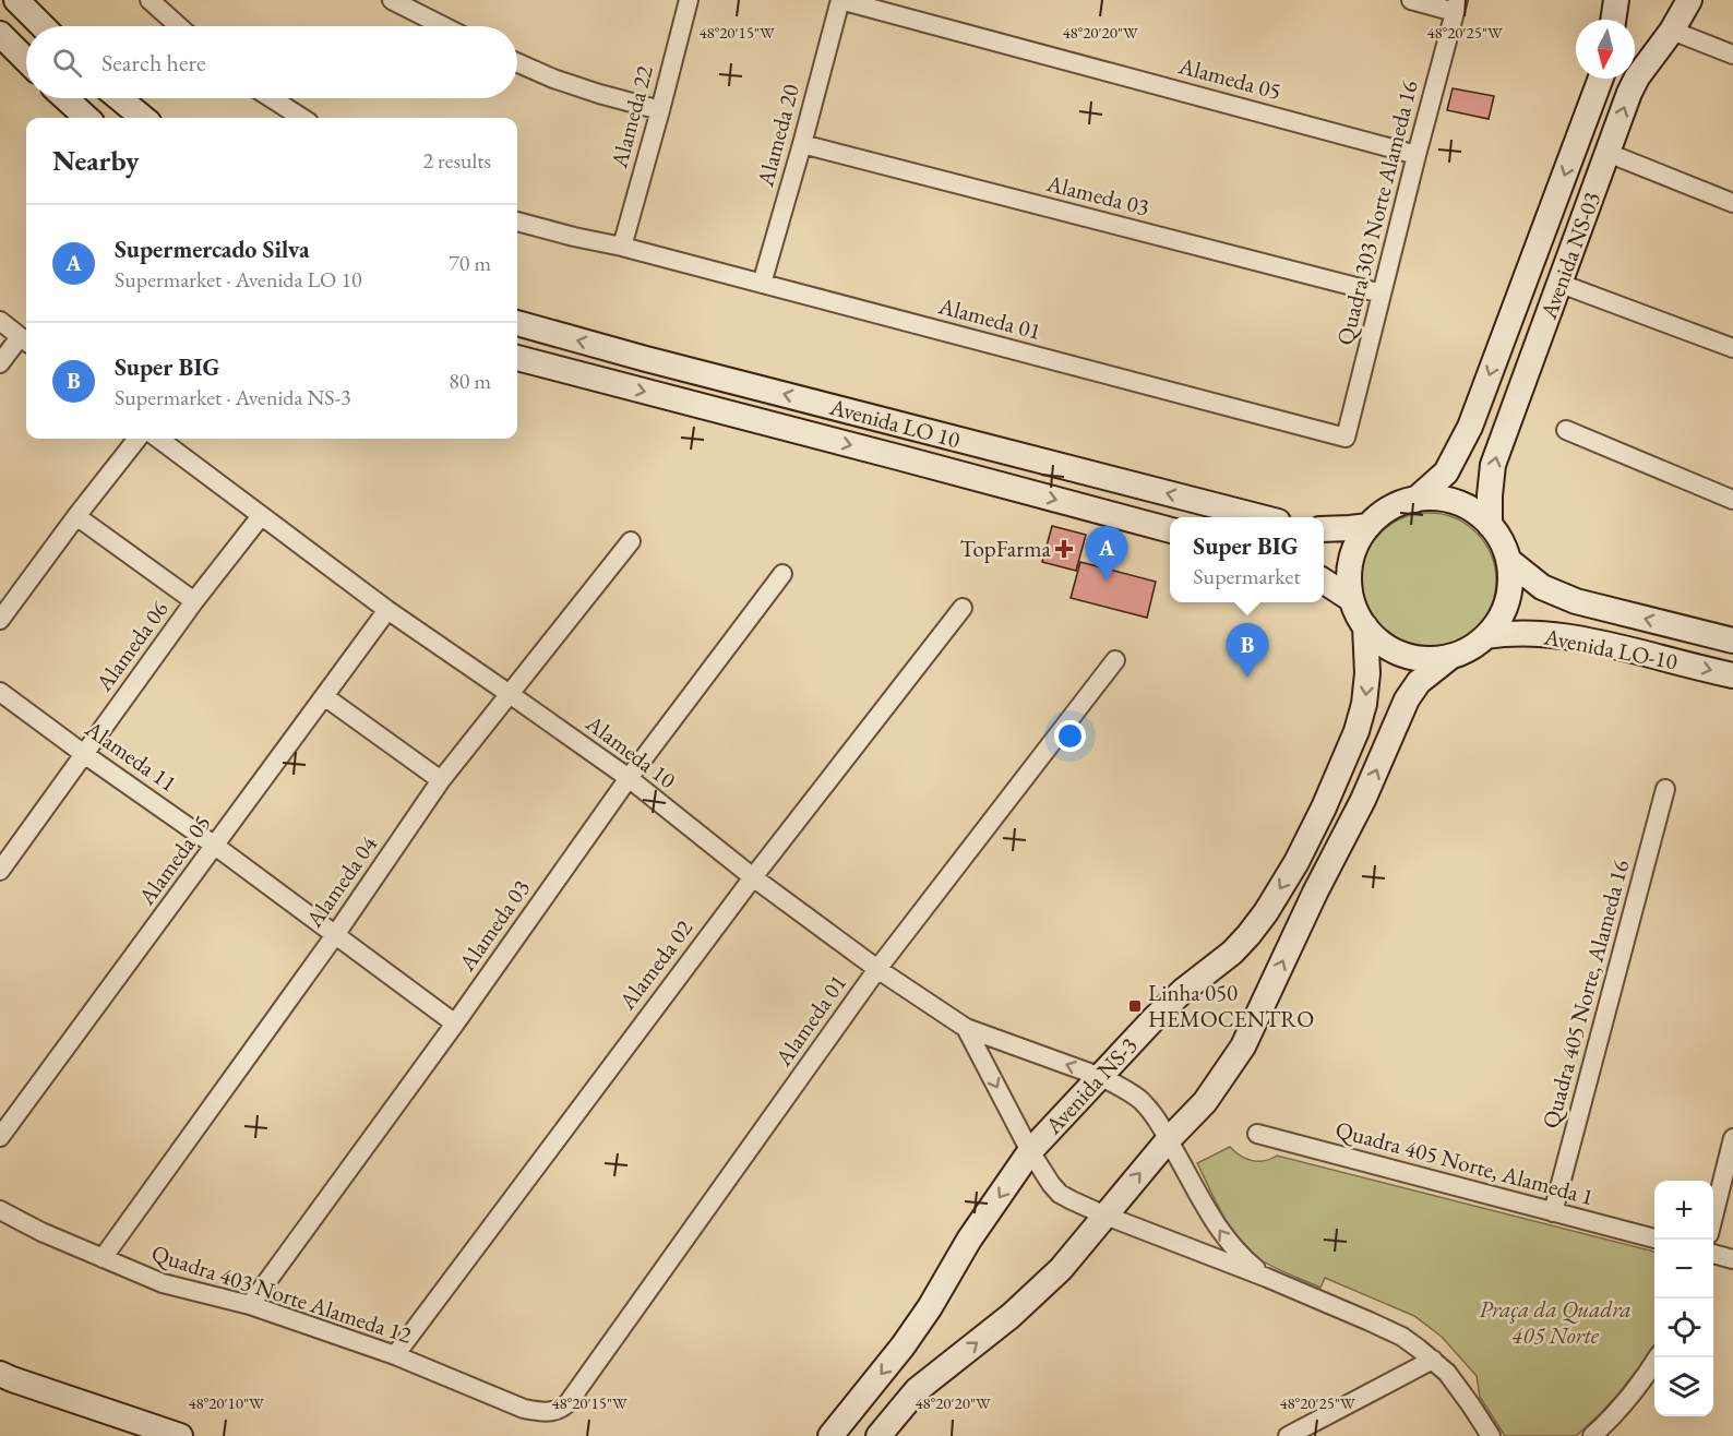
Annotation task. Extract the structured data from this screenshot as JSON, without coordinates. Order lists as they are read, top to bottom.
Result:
{
  "streets": {
    "street": [
      "Alameda 05",
      "Alameda 22",
      "Alameda 20",
      "Alameda 03",
      "Quadra 303 Norte Alameda 16",
      "Avenida NS-03",
      "Alameda 01",
      "Avenida LO 10",
      "Alameda 06",
      "Avenida LO-10",
      "Alameda 10",
      "Alameda 11",
      "Alameda 04",
      "Alameda 02",
      "Quadra 405 Norte, Alameda 16",
      "Avenida NS-3",
      "Quadra 405 Norte, Alameda 1",
      "Quadra 403 Norte Alameda 12"
    ]
  },
  "crossings": [
    ["Alameda 05", "Alameda 20"],
    ["Alameda 05", "Quadra 303 Norte Alameda 16"],
    ["Alameda 05", "Alameda 10"],
    ["Alameda 05", "Alameda 11"],
    ["Alameda 22", "Alameda 01"],
    ["Alameda 20", "Alameda 03"],
    ["Alameda 20", "Alameda 01"],
    ["Alameda 03", "Quadra 303 Norte Alameda 16"],
    ["Alameda 03", "Alameda 10"],
    ["Alameda 03", "Alameda 11"],
    ["Alameda 03", "Quadra 403 Norte Alameda 12"],
    ["Quadra 303 Norte Alameda 16", "Alameda 01"],
    ["Avenida NS-03", "Avenida LO-10"],
    ["Avenida NS-03", "Avenida NS-3"],
    ["Alameda 01", "Alameda 10"],
    ["Alameda 01", "Quadra 403 Norte Alameda 12"],
    ["Alameda 06", "Alameda 10"],
    ["Alameda 06", "Alameda 11"],
    ["Avenida LO-10", "Avenida NS-3"],
    ["Alameda 10", "Alameda 04"],
    ["Alameda 10", "Alameda 02"],
    ["Alameda 10", "Avenida NS-3"],
    ["Alameda 11", "Alameda 04"],
    ["Alameda 04", "Quadra 403 Norte Alameda 12"],
    ["Alameda 02", "Quadra 403 Norte Alameda 12"],
    ["Quadra 405 Norte, Alameda 16", "Quadra 405 Norte, Alameda 1"]
  ],
  "parks": ["Praça da Quadra 405 Norte"],
  "places": {
    "health": ["TopFarma"],
    "transit": ["Linha 050 HEMOCENTRO"]
  },
  "north": "bottom",
  "page": {
    "search": "Search here",
    "heading": ["Nearby", "2 results"],
    "list": [
      {
        "mark": "A",
        "name": "Supermercado Silva",
        "note": "Supermarket · Avenida LO 10",
        "value": "70 m"
      },
      {
        "mark": "B",
        "name": "Super BIG",
        "note": "Supermarket · Avenida NS-3",
        "value": "80 m"
      }
    ],
    "popup": ["Super BIG", "Supermarket"],
    "pins": ["A", "B"],
    "map_buttons": ["+", "−"]
  },
  "coordinates": [
    "48°20'15\"W",
    "48°20'20\"W",
    "48°20'25\"W",
    "48°20'10\"W"
  ]
}
